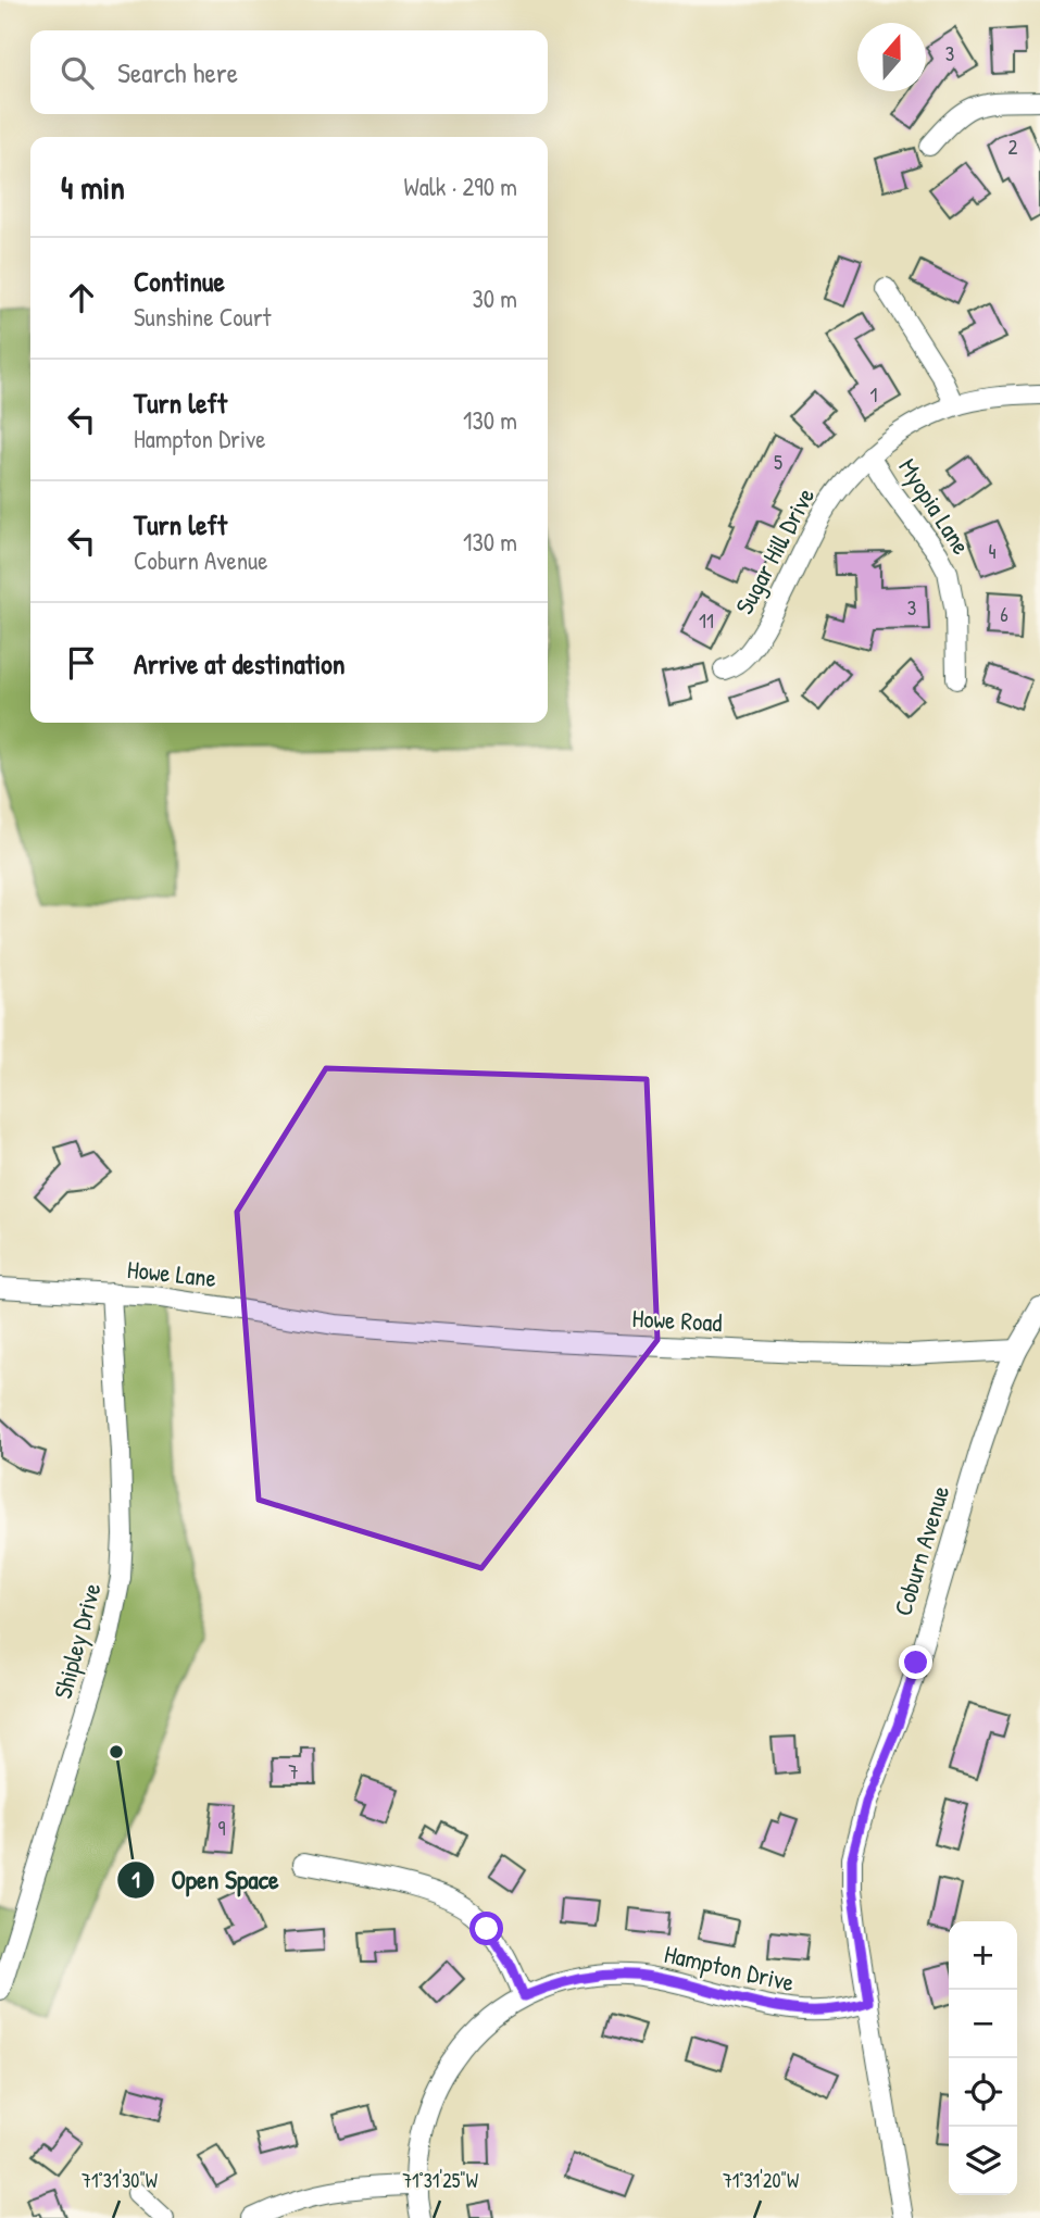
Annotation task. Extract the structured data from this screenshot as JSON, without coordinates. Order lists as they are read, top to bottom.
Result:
{
  "streets": {
    "street": [
      "Myopia Lane",
      "Sugar Hill Drive",
      "Howe Lane",
      "Howe Road",
      "Coburn Avenue",
      "Shipley Drive",
      "Hampton Drive"
    ]
  },
  "crossings": [
    ["Myopia Lane", "Sugar Hill Drive"],
    ["Howe Lane", "Howe Road"],
    ["Howe Lane", "Shipley Drive"],
    ["Howe Road", "Coburn Avenue"],
    ["Coburn Avenue", "Hampton Drive"]
  ],
  "places": ["Open Space"],
  "house_numbers": [
    "3",
    "2",
    "1",
    "5",
    "4",
    "3",
    "6",
    "11",
    "7",
    "9"
  ],
  "north": "top",
  "page": {
    "search": "Search here",
    "heading": ["4 min", "Walk · 290 m"],
    "list": [
      ["Continue", "Sunshine Court", "30 m"],
      ["Turn left", "Hampton Drive", "130 m"],
      ["Turn left", "Coburn Avenue", "130 m"],
      "Arrive at destination"
    ],
    "map_buttons": ["+", "−"]
  },
  "coordinates": ["71°31'30\"W", "71°31'25\"W", "71°31'20\"W"]
}
